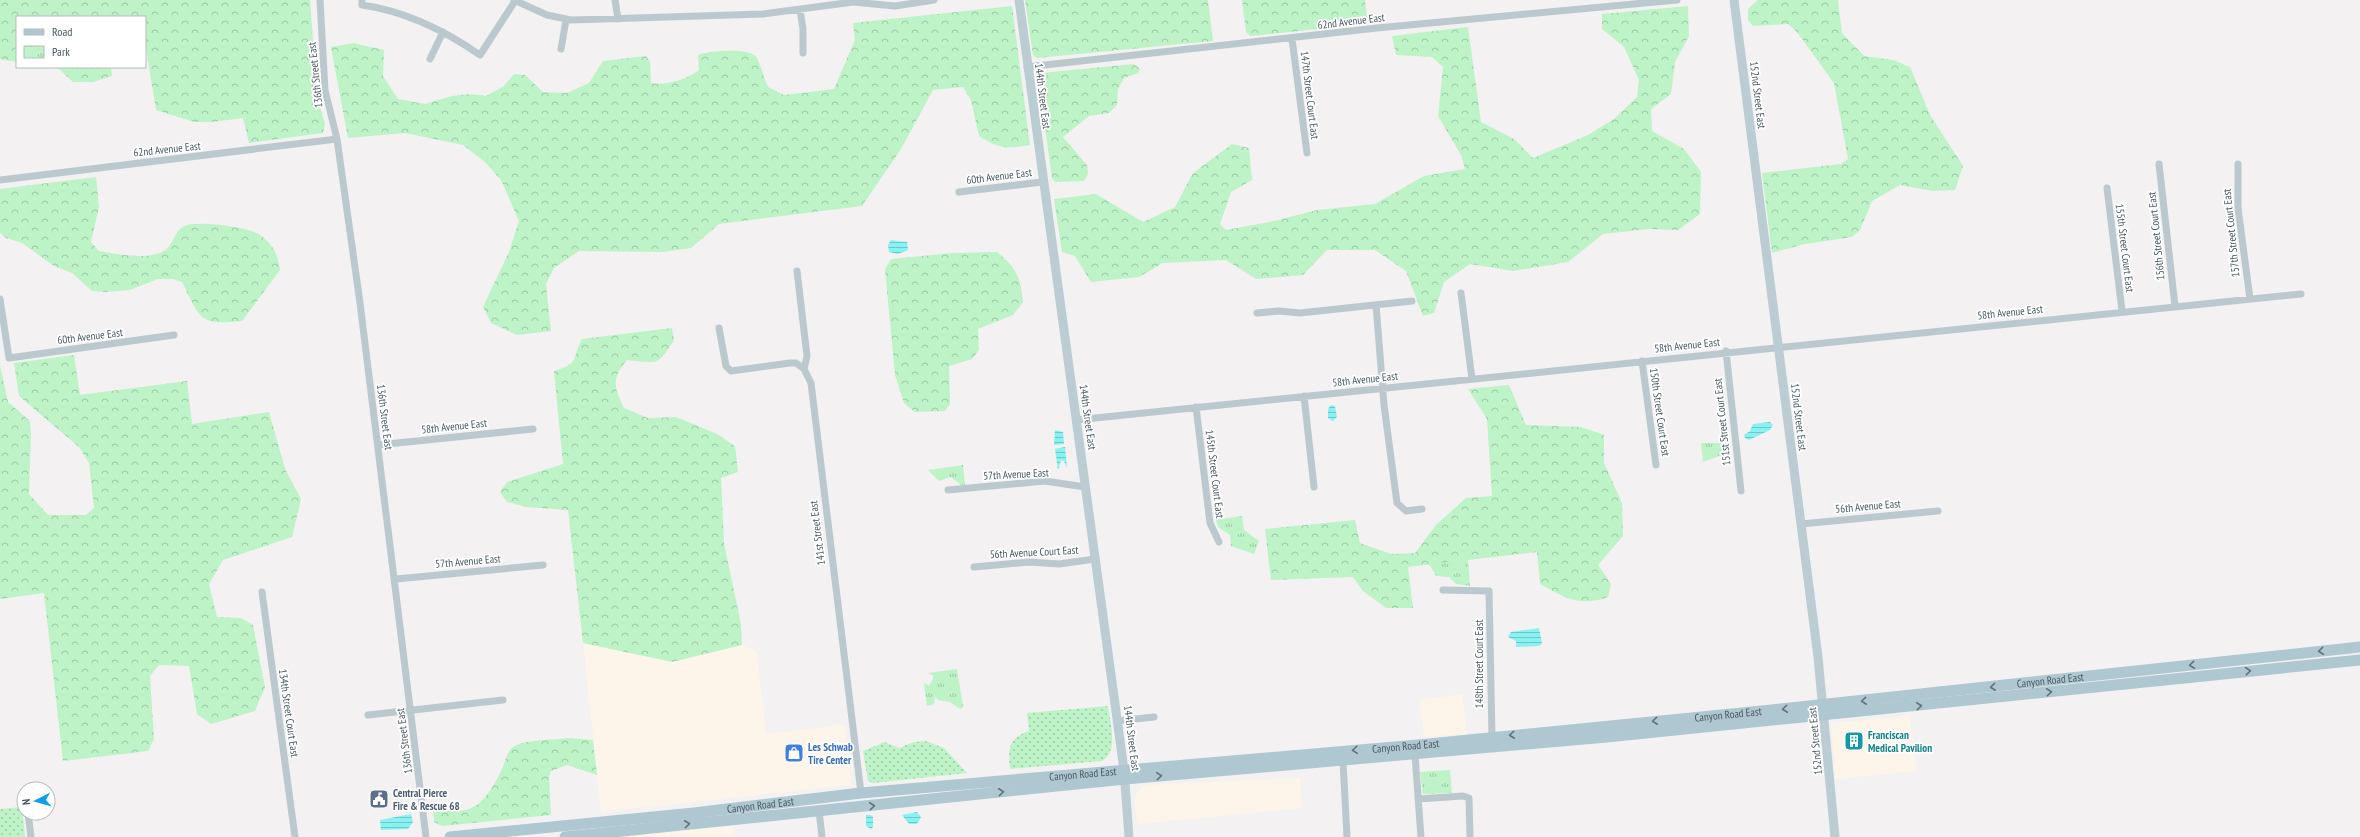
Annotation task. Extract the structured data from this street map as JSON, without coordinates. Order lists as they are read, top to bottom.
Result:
{
  "streets": {
    "main road": ["Canyon Road East"],
    "street": [
      "62nd Avenue East",
      "136th Street East",
      "147th Street Court East",
      "152nd Street East",
      "144th Street East",
      "60th Avenue East",
      "157th Street Court East",
      "156th Street Court East",
      "155th Street Court East",
      "58th Avenue East",
      "150th Street Court East",
      "151st Street Court East",
      "57th Avenue East",
      "145th Street Court East",
      "56th Avenue East",
      "141st Street East",
      "56th Avenue Court East",
      "148th Street Court East",
      "134th Street Court East"
    ]
  },
  "crossings": [
    ["62nd Avenue East", "136th Street East"],
    ["62nd Avenue East", "147th Street Court East"],
    ["62nd Avenue East", "144th Street East"],
    ["136th Street East", "58th Avenue East"],
    ["136th Street East", "57th Avenue East"],
    ["152nd Street East", "58th Avenue East"],
    ["152nd Street East", "56th Avenue East"],
    ["152nd Street East", "Canyon Road East"],
    ["144th Street East", "60th Avenue East"],
    ["144th Street East", "58th Avenue East"],
    ["144th Street East", "57th Avenue East"],
    ["144th Street East", "56th Avenue Court East"],
    ["144th Street East", "Canyon Road East"],
    ["157th Street Court East", "58th Avenue East"],
    ["156th Street Court East", "58th Avenue East"],
    ["155th Street Court East", "58th Avenue East"],
    ["58th Avenue East", "150th Street Court East"],
    ["58th Avenue East", "151st Street Court East"],
    ["58th Avenue East", "145th Street Court East"],
    ["141st Street East", "Canyon Road East"],
    ["148th Street Court East", "Canyon Road East"]
  ],
  "places": {
    "building": ["Franciscan Medical Pavilion"],
    "shop": ["Les Schwab Tire Center"],
    "public building": ["Central Pierce Fire & Rescue 68"]
  },
  "legend": ["Road", "Park"],
  "north": "left"
}
